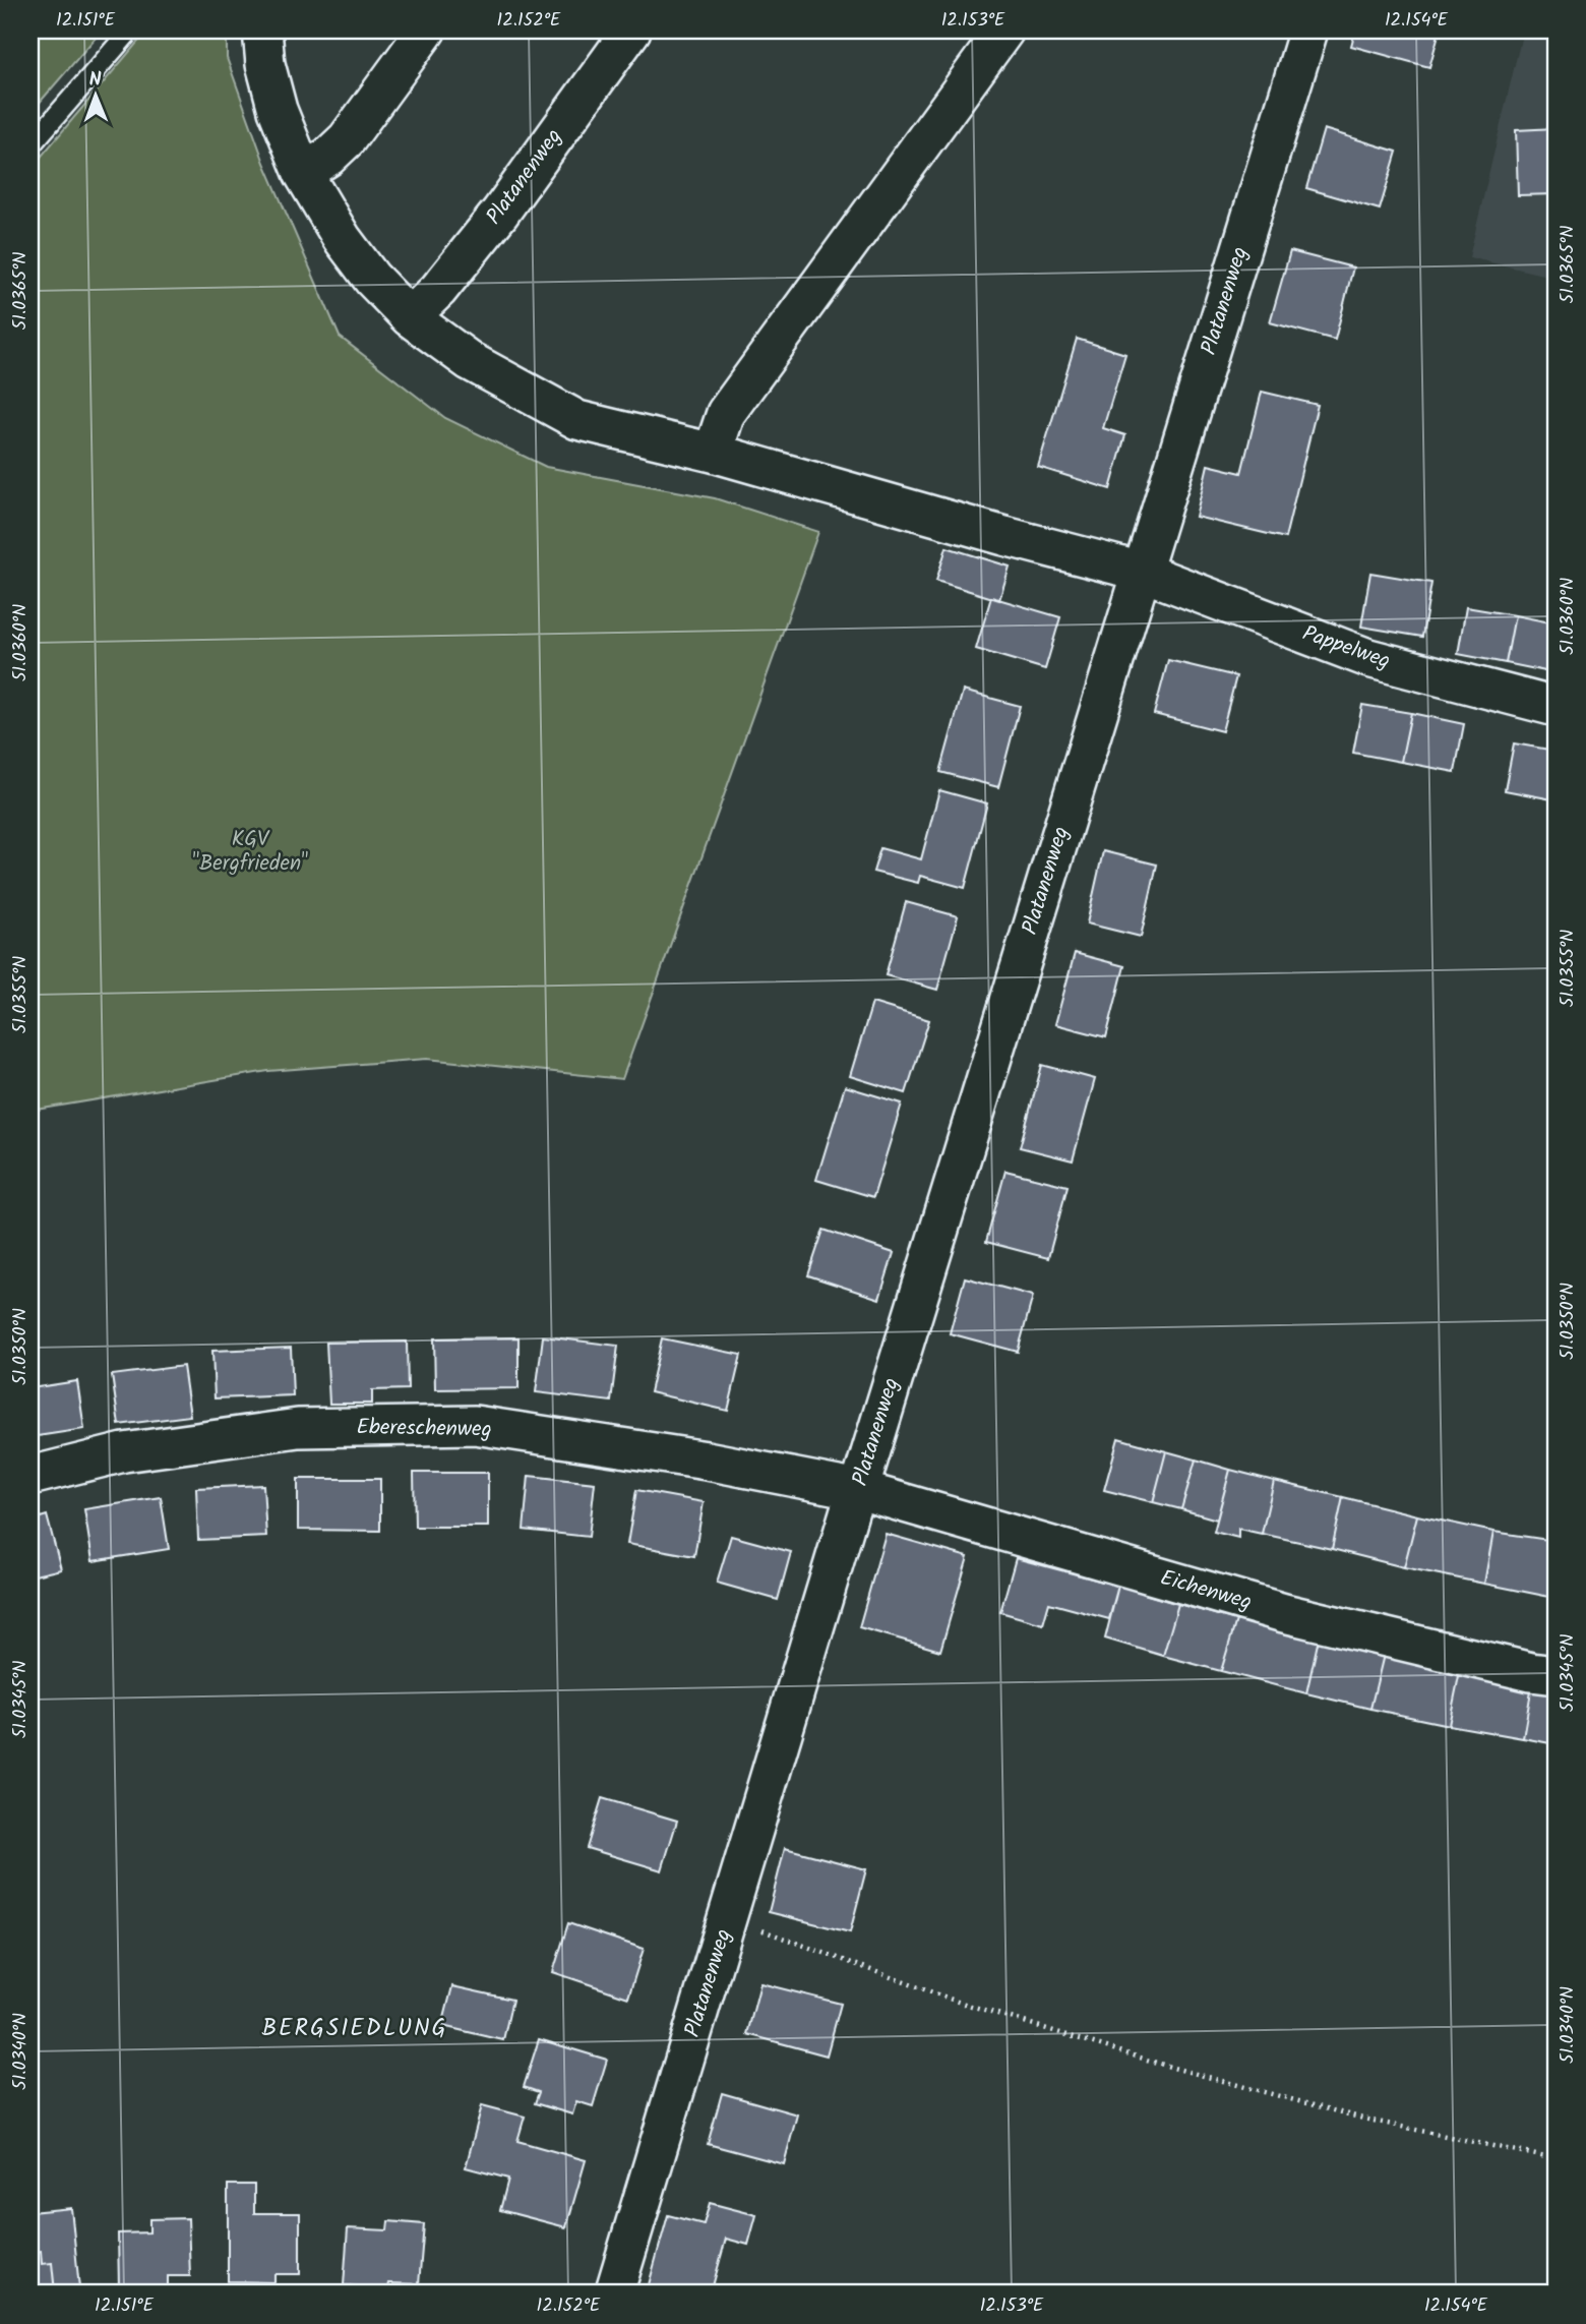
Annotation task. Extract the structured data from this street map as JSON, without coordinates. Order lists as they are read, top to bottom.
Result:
{
  "streets": {
    "street": [
      "Platanenweg",
      "Pappelweg",
      "Ebereschenweg",
      "Eichenweg"
    ]
  },
  "crossings": [
    ["Platanenweg", "Pappelweg"],
    ["Platanenweg", "Ebereschenweg"],
    ["Platanenweg", "Eichenweg"],
    ["Ebereschenweg", "Eichenweg"]
  ],
  "districts": ["BERGSIEDLUNG"],
  "parks": ["KGV \"Bergfrieden\""],
  "north": "top",
  "coordinates": [
    "12.151°E",
    "12.152°E",
    "12.153°E",
    "12.154°E",
    "51.0365°N",
    "51.0360°N",
    "51.0355°N",
    "51.0350°N",
    "51.0345°N",
    "51.0340°N"
  ]
}
